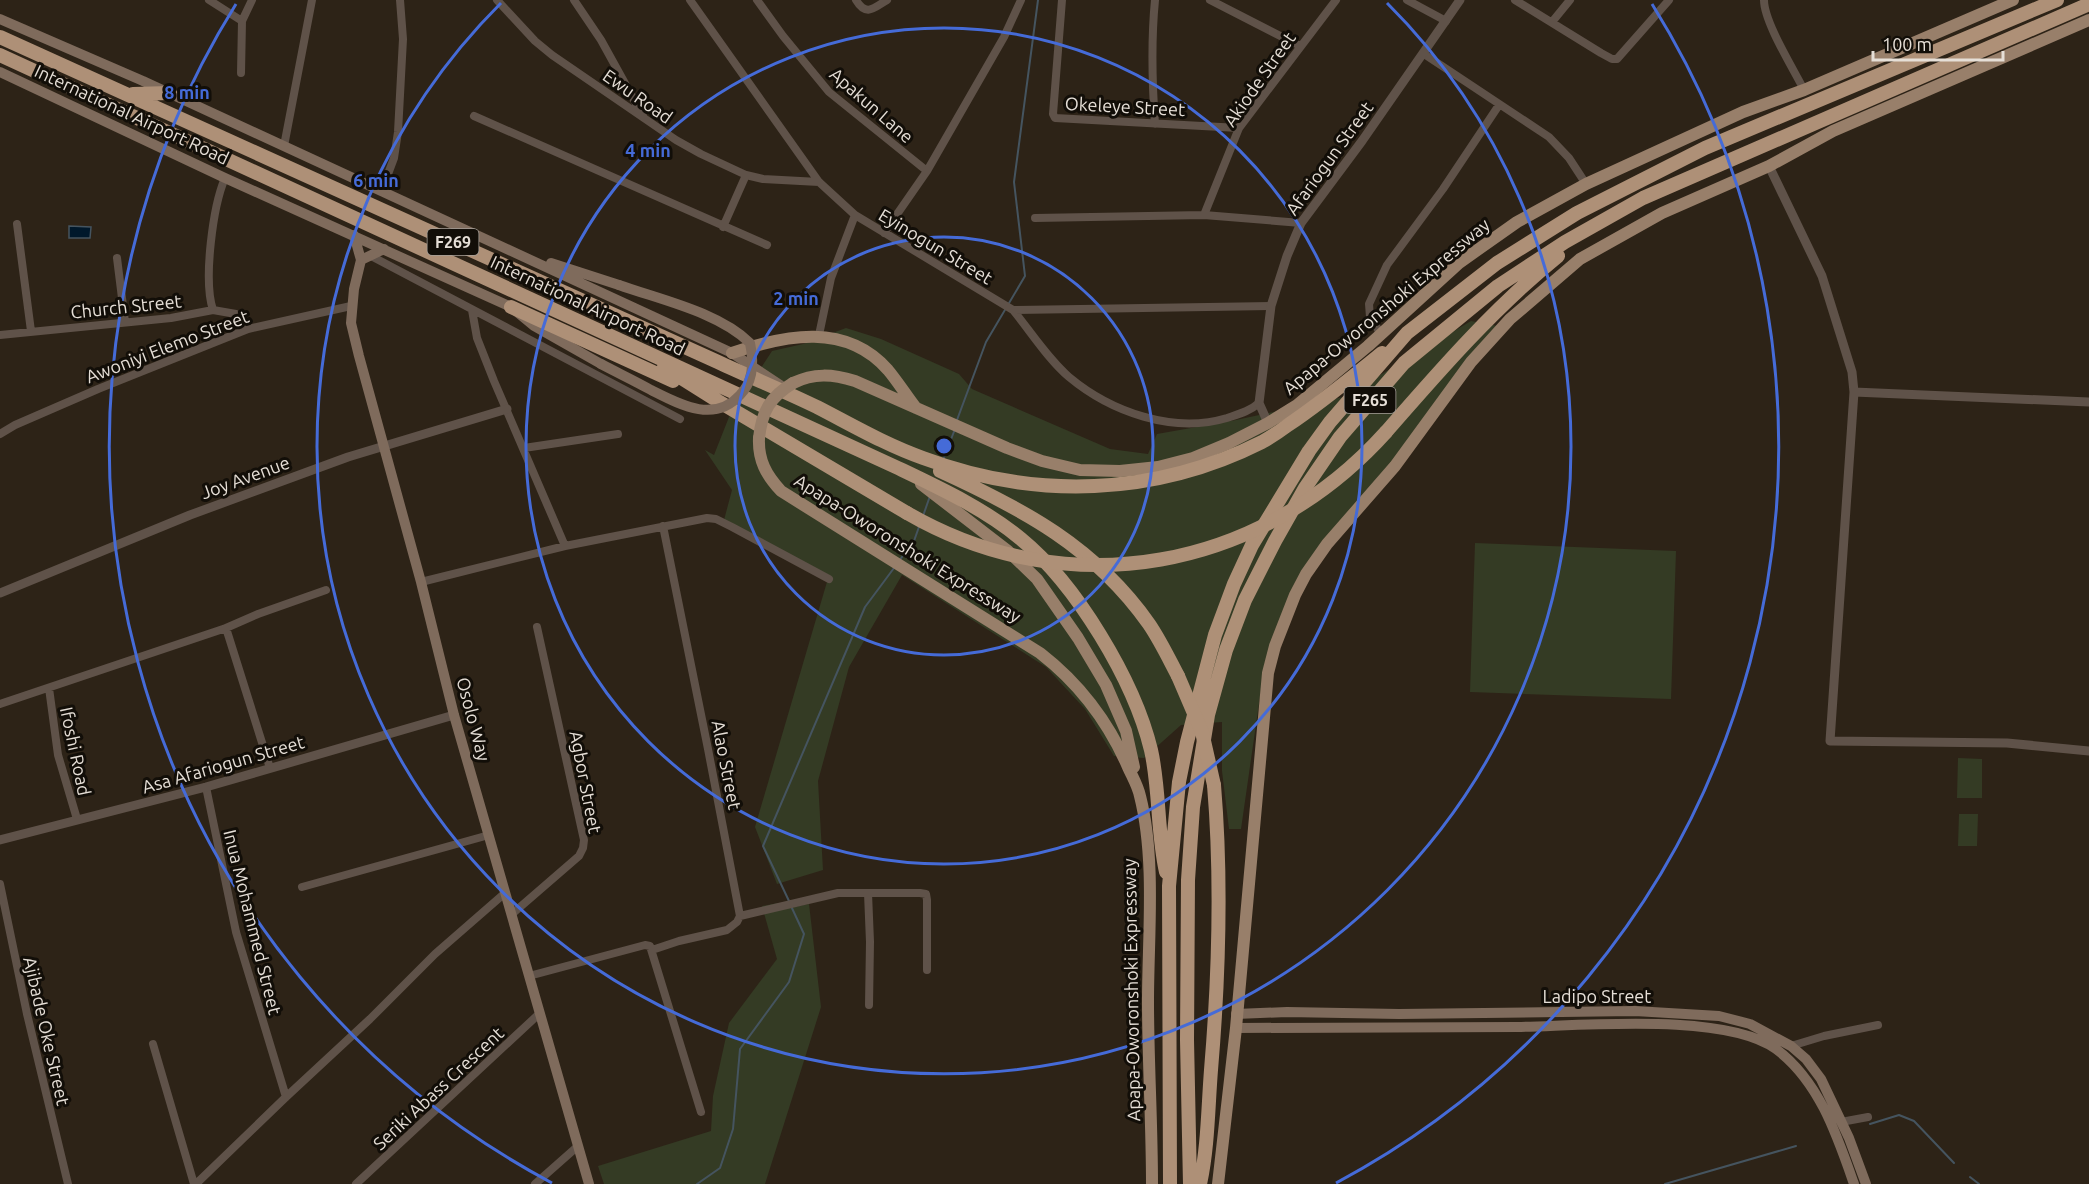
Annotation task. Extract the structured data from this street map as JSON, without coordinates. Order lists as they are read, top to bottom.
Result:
{
  "streets": {
    "highway": [
      "International Airport Road",
      "F269",
      "Apapa-Oworonshoki Expressway",
      "F265"
    ],
    "main road": ["Osolo Way", "Ladipo Street"],
    "street": [
      "Akiode Street",
      "Ewu Road",
      "Apakun Lane",
      "Okeleye Street",
      "Afariogun Street",
      "Eyinogun Street",
      "Church Street",
      "Awoniyi Elemo Street",
      "Joy Avenue",
      "Ifoshi Road",
      "Asa Afariogun Street",
      "Alao Street",
      "Agbor Street",
      "Inua Mohammed Street",
      "Ajibade Oke Street",
      "Seriki Abass Crescent"
    ]
  },
  "crossings": [
    ["Akiode Street", "Okeleye Street"],
    ["Ewu Road", "Eyinogun Street"],
    ["International Airport Road", "Apapa-Oworonshoki Expressway"],
    ["International Airport Road", "Osolo Way"],
    ["Afariogun Street", "Eyinogun Street"],
    ["Church Street", "Awoniyi Elemo Street"],
    ["Awoniyi Elemo Street", "Osolo Way"],
    ["Joy Avenue", "Osolo Way"],
    ["Osolo Way", "Asa Afariogun Street"],
    ["Osolo Way", "Agbor Street"],
    ["Osolo Way", "Seriki Abass Crescent"],
    ["Ifoshi Road", "Asa Afariogun Street"],
    ["Asa Afariogun Street", "Inua Mohammed Street"]
  ],
  "scale_bar": "100 m",
  "rings": [
    "8 min",
    "4 min",
    "6 min",
    "2 min"
  ]
}
